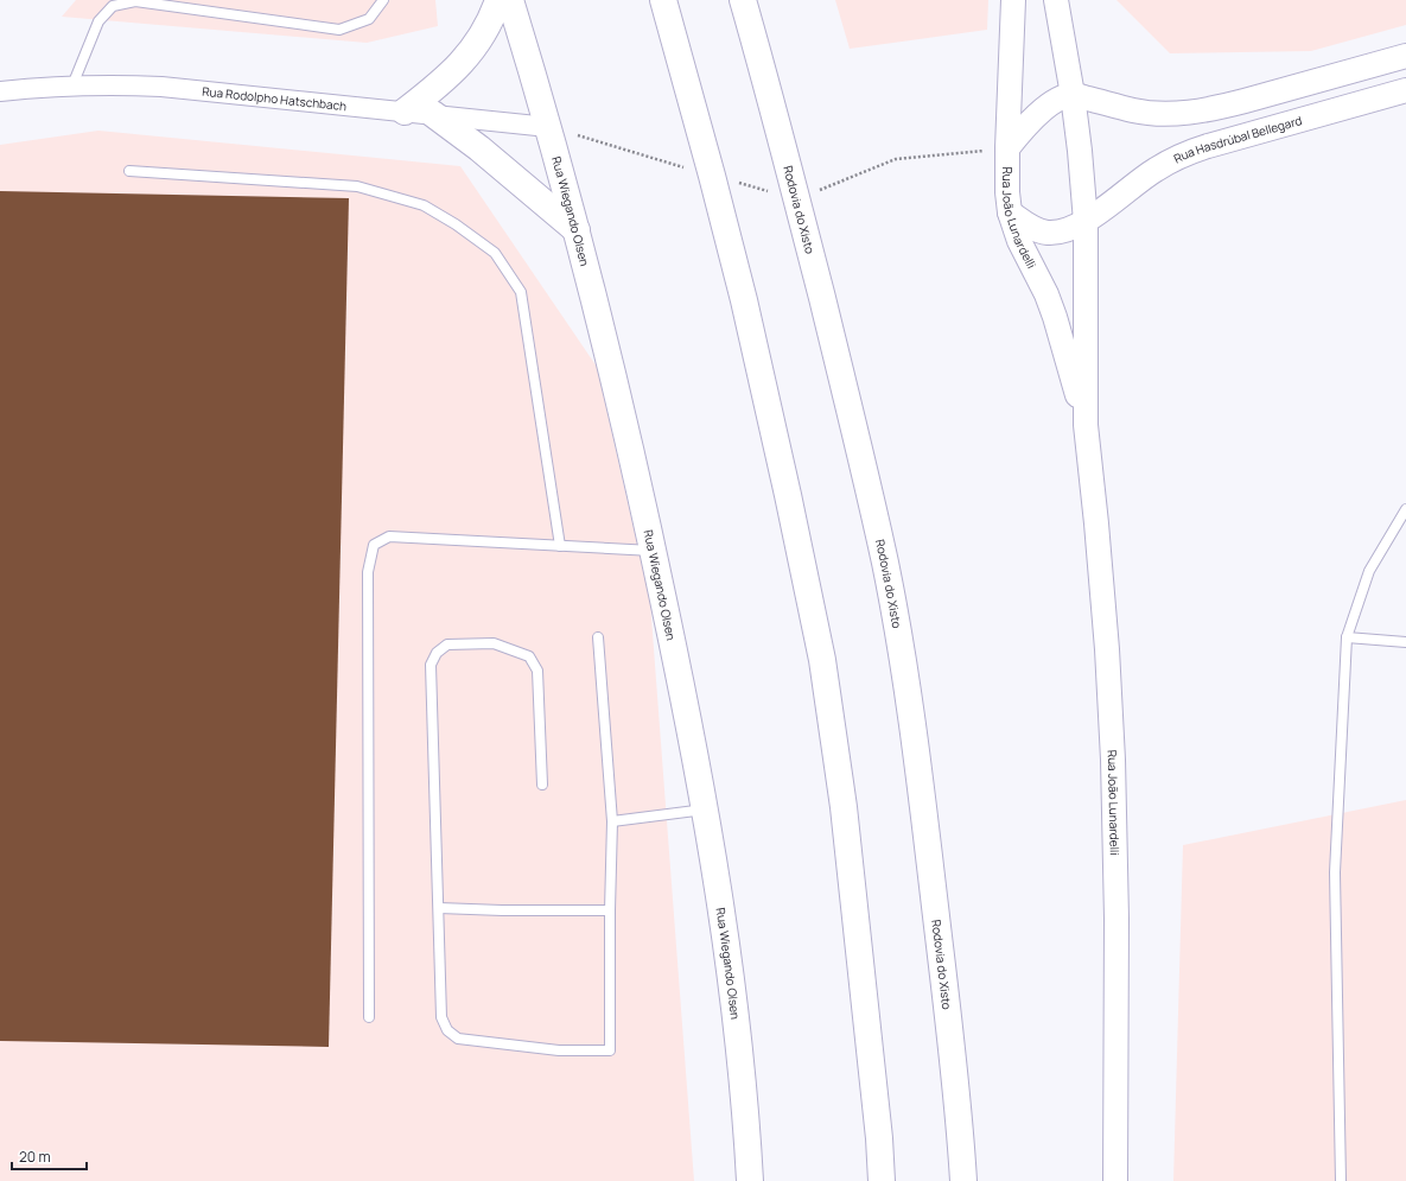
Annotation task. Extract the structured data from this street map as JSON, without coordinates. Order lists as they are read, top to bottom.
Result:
{
  "streets": {
    "main road": ["Rodovia do Xisto", "Rua Wiegando Olsen"],
    "street": ["Rua Rodolpho Hatschbach", "Rua Hasdrúbal Bellegard", "Rua João Lunardelli"]
  },
  "crossings": [
    ["Rua Rodolpho Hatschbach", "Rua Wiegando Olsen"],
    ["Rua Hasdrúbal Bellegard", "Rua João Lunardelli"]
  ],
  "scale_bar": "20 m"
}
